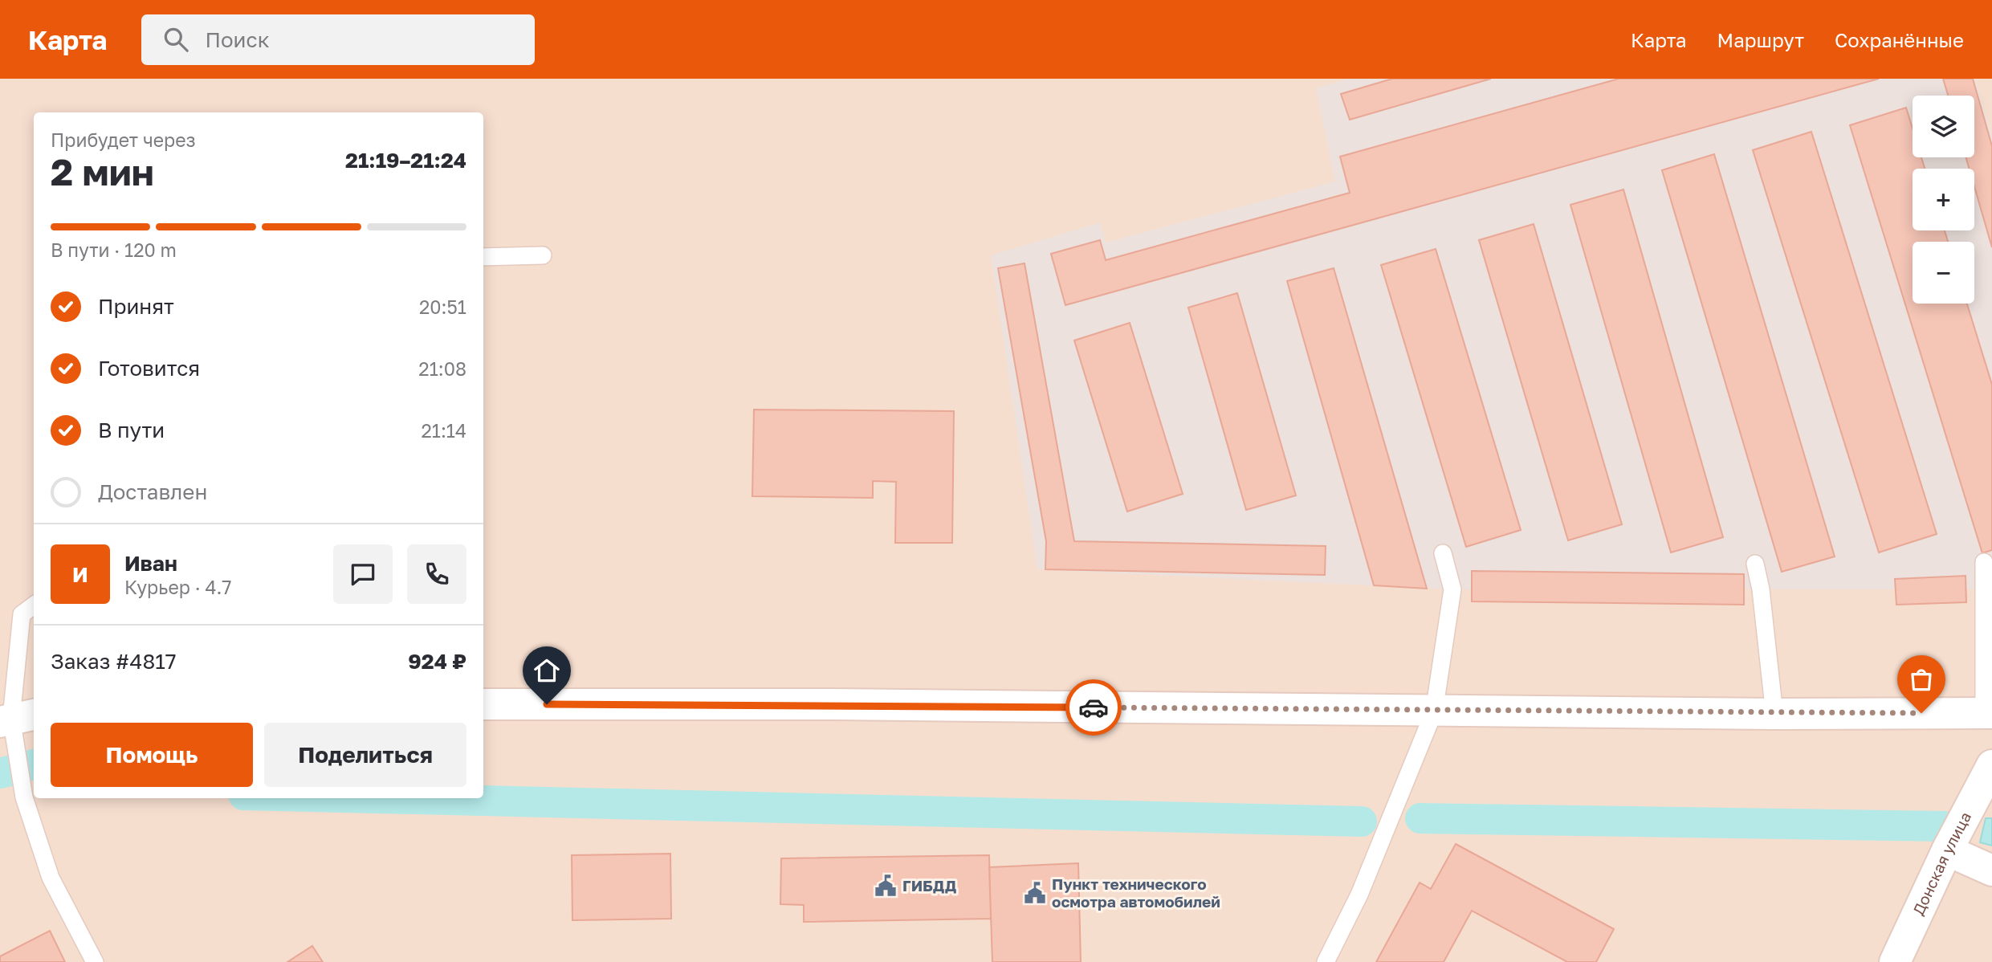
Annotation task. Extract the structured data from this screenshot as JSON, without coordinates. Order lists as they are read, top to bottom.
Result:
{
  "streets": {
    "street": ["Донская улица"]
  },
  "places": {
    "public building": ["ГИБДД", "Пункт технического осмотра автомобилей"]
  },
  "page": {
    "header": "Карта",
    "search": "Поиск",
    "nav": ["Карта", "Маршрут", "Сохранённые"],
    "map_buttons": ["+", "−"],
    "heading": ["2 мин", "Прибудет через", "21:19–21:24"],
    "panel": [
      "Иван",
      "Курьер · 4.7",
      "Заказ #4817",
      "924 ₽"
    ],
    "bar": "В пути · 120 m",
    "list": [
      ["Принят", "20:51"],
      ["Готовится", "21:08"],
      ["В пути", "21:14"],
      "Доставлен"
    ],
    "round": "И",
    "buttons": ["Помощь", "Поделиться"]
  }
}
